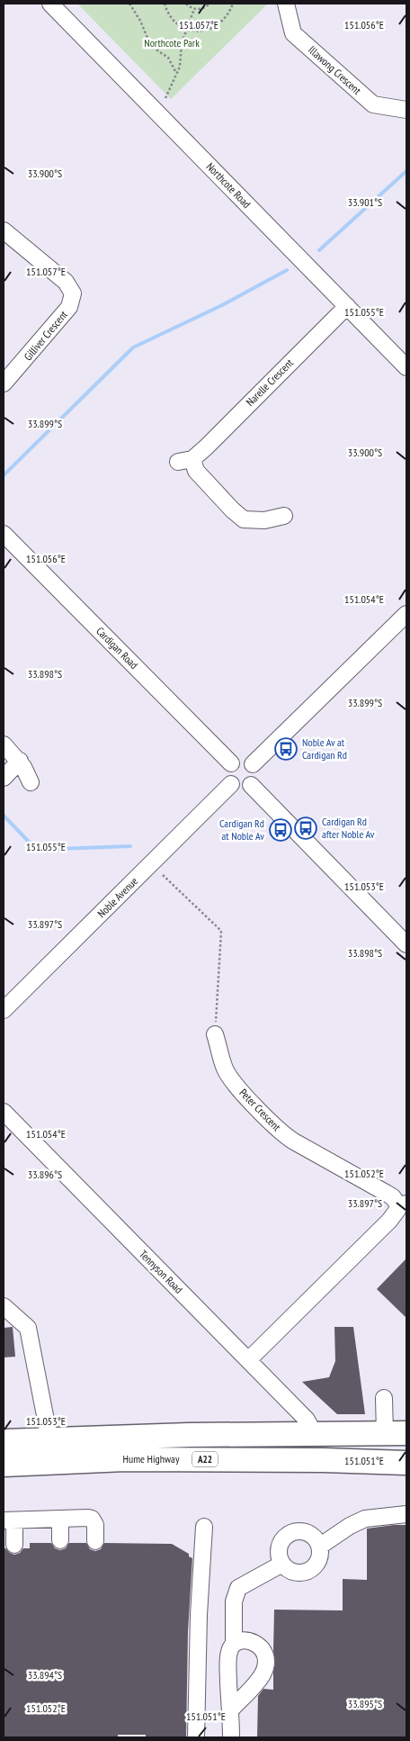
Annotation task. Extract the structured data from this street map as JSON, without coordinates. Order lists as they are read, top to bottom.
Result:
{
  "streets": {
    "highway": ["Hume Highway", "A22"],
    "street": [
      "Illawong Crescent",
      "Northcote Road",
      "Gilliver Crescent",
      "Narelle Crescent",
      "Cardigan Road",
      "Noble Avenue",
      "Peter Crescent",
      "Tennyson Road"
    ]
  },
  "crossings": [
    ["Northcote Road", "Narelle Crescent"],
    ["Cardigan Road", "Noble Avenue"],
    ["Peter Crescent", "Tennyson Road"],
    ["Tennyson Road", "Hume Highway"]
  ],
  "parks": ["Northcote Park"],
  "places": {
    "bus stop": ["Noble Av at Cardigan Rd", "Cardigan Rd after Noble Av", "Cardigan Rd at Noble Av"]
  },
  "coordinates": [
    "151.056°E",
    "151.057°E",
    "33.900°S",
    "33.901°S",
    "151.055°E",
    "33.899°S",
    "151.054°E",
    "33.898°S",
    "151.053°E",
    "33.897°S",
    "151.052°E",
    "33.896°S",
    "151.051°E",
    "33.894°S",
    "33.895°S"
  ]
}
